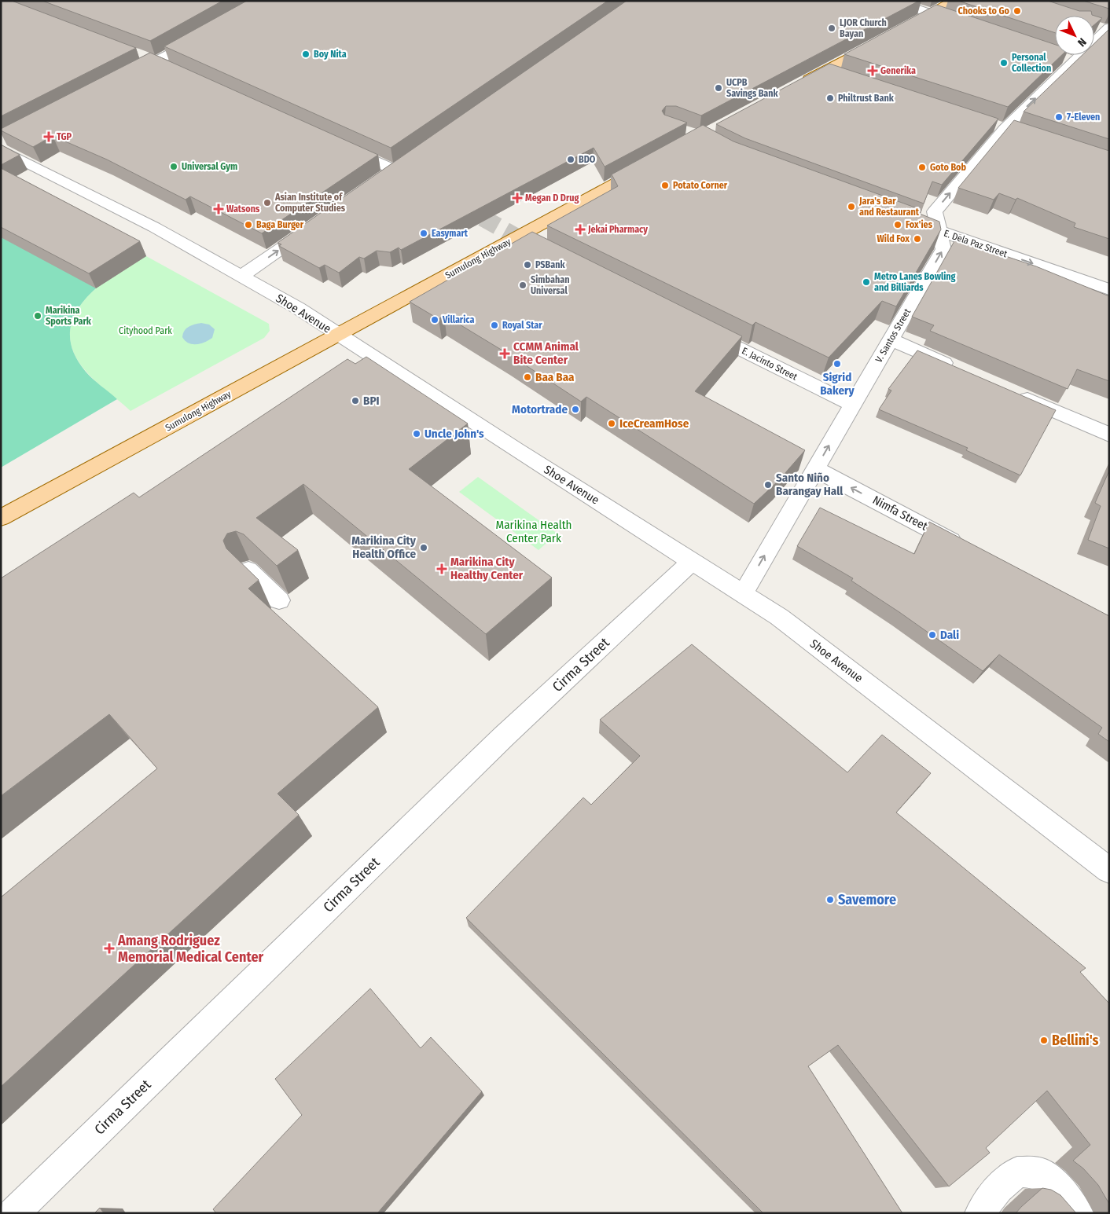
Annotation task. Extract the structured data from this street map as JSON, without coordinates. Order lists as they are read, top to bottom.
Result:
{
  "streets": {
    "main road": ["Sumulong Highway"],
    "street": [
      "E. Dela Paz Street",
      "Shoe Avenue",
      "V. Santos Street",
      "E. Jacinto Street",
      "Nimfa Street",
      "Cirma Street"
    ]
  },
  "crossings": [
    ["E. Dela Paz Street", "V. Santos Street"],
    ["Sumulong Highway", "Shoe Avenue"],
    ["Shoe Avenue", "V. Santos Street"],
    ["Shoe Avenue", "Cirma Street"],
    ["V. Santos Street", "E. Jacinto Street"],
    ["V. Santos Street", "Nimfa Street"]
  ],
  "one_way": ["V. Santos Street"],
  "parks": ["Cityhood Park", "Marikina Health Center Park"],
  "places": {
    "other": [
      "Chooks to Go",
      "LJOR Church Bayan",
      "Boy Nita",
      "Personal Collection",
      "UCPB Savings Bank",
      "Philtrust Bank",
      "7-Eleven",
      "BDO",
      "Universal Gym",
      "Goto Bob",
      "Potato Corner",
      "Asian Institute of Computer Studies",
      "Jara's Bar and Restaurant",
      "Baga Burger",
      "Fox'ies",
      "Easymart",
      "Wild Fox",
      "PSBank",
      "Metro Lanes Bowling and Billiards",
      "Simbahan Universal",
      "Marikina Sports Park",
      "Villarica",
      "Royal Star",
      "Sigrid Bakery",
      "Baa Baa",
      "BPI",
      "Motortrade",
      "IceCreamHose",
      "Uncle John's",
      "Santo Niño Barangay Hall",
      "Marikina City Health Office",
      "Dali",
      "Savemore",
      "Bellini's"
    ],
    "health": [
      "Generika",
      "TGP",
      "Megan D Drug",
      "Watsons",
      "Jekai Pharmacy",
      "CCMM Animal Bite Center",
      "Marikina City Healthy Center",
      "Amang Rodriguez Memorial Medical Center"
    ]
  },
  "north": "bottom right"
}
